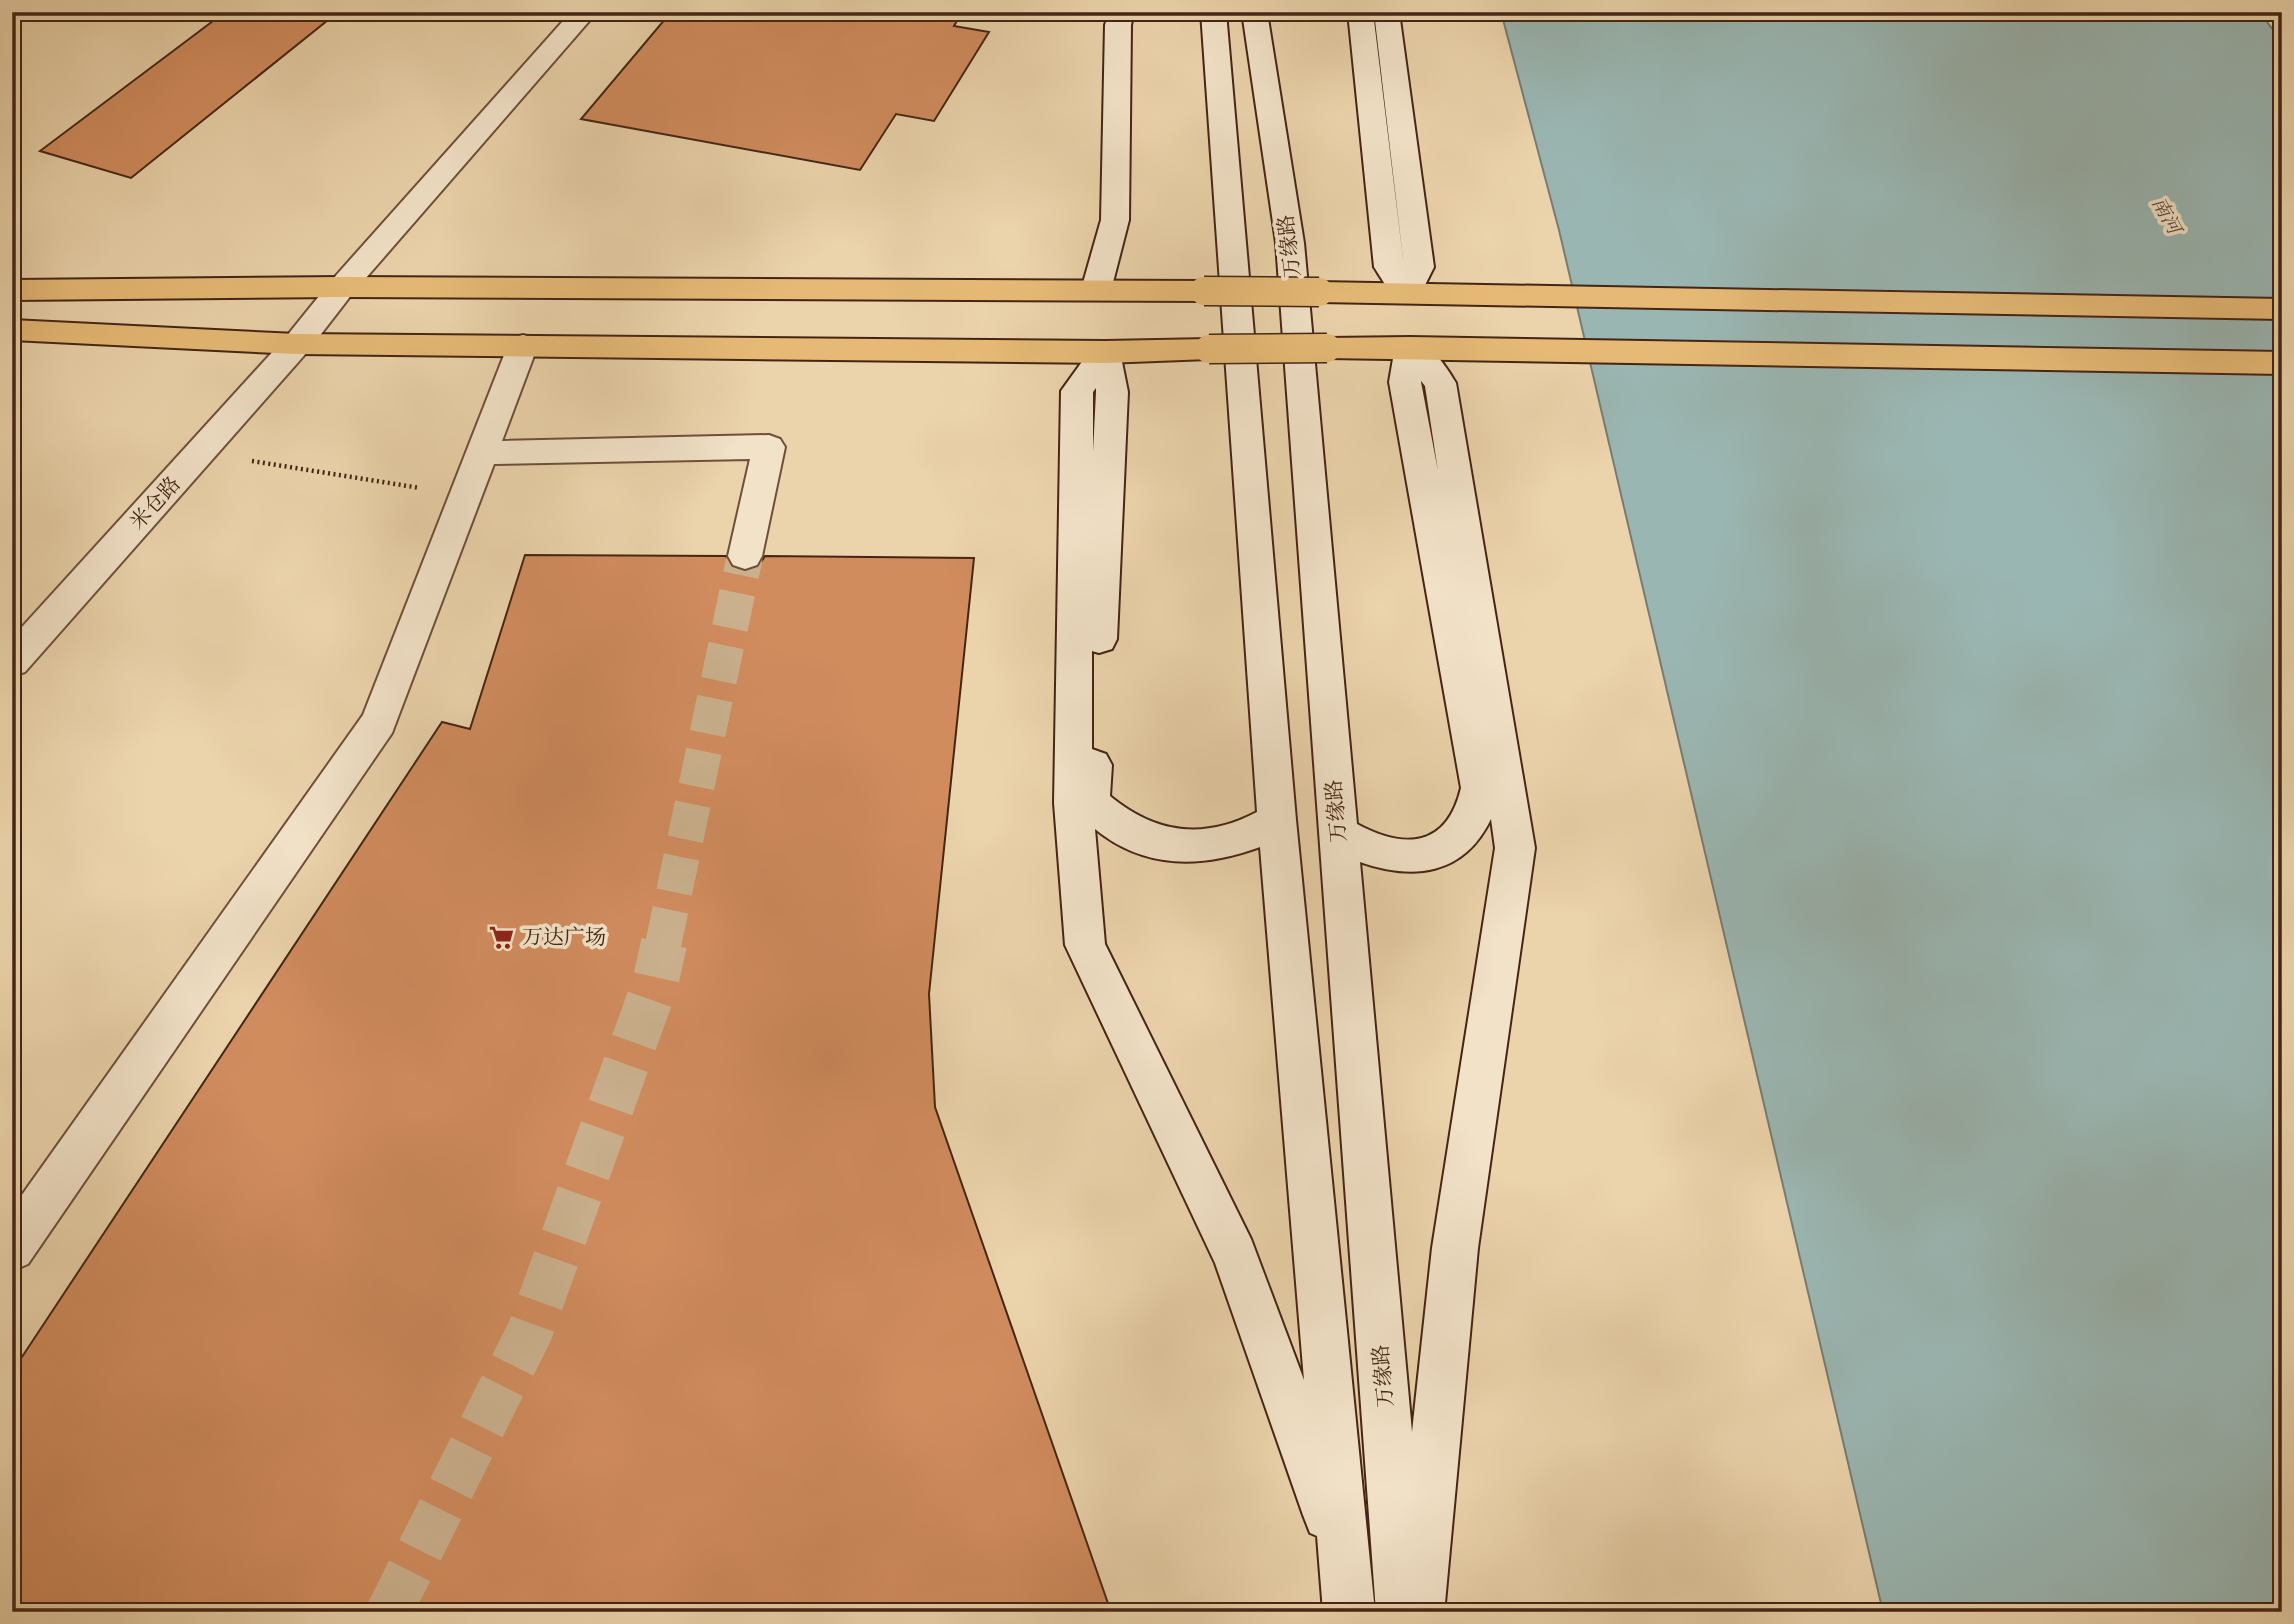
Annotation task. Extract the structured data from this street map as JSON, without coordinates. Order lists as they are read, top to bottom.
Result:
{
  "streets": {
    "main road": ["万缘路", "米仓路"]
  },
  "water": ["南河"],
  "places": {
    "supermarket": ["万达广场"]
  }
}
